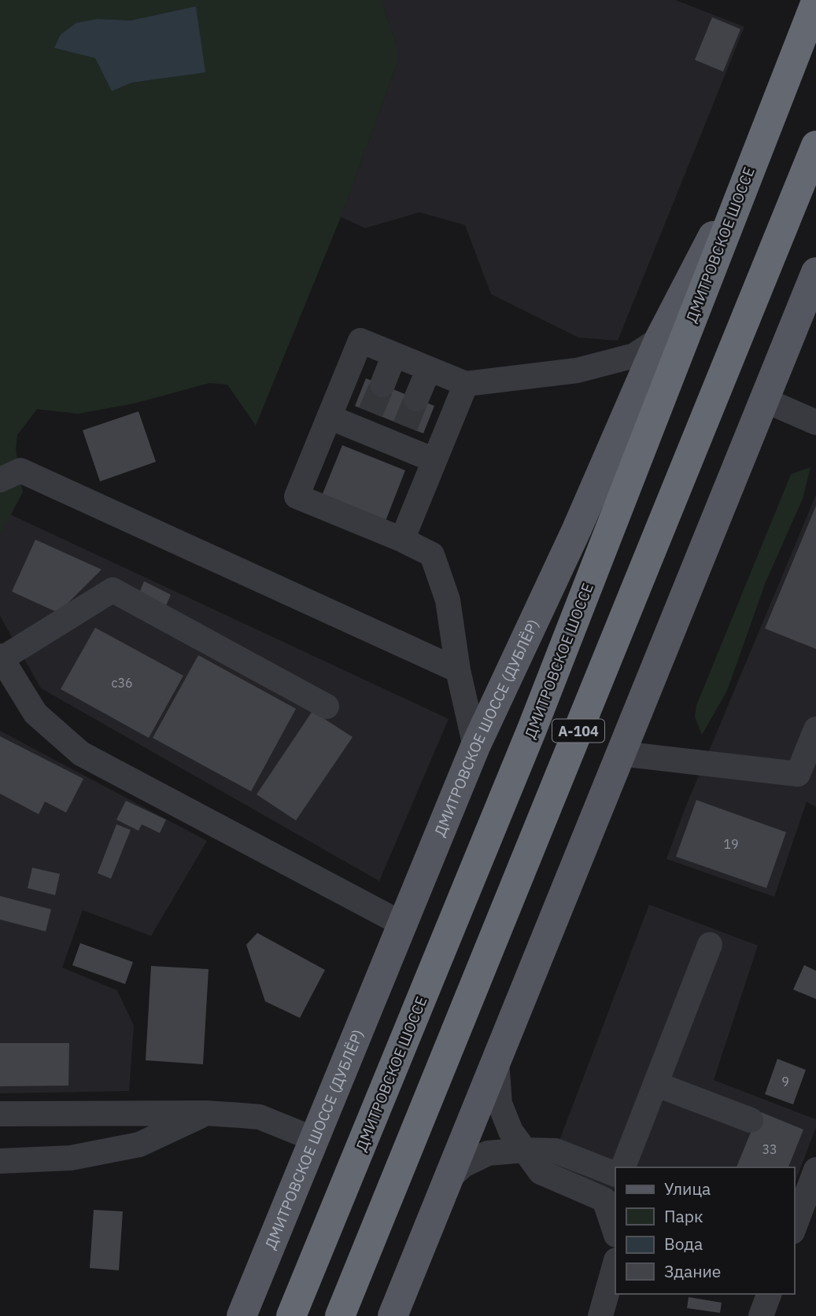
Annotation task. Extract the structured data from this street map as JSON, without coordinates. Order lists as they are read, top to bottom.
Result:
{
  "streets": {
    "highway": ["ДМИТРОВСКОЕ ШОССЕ", "А-104"],
    "main road": ["ДМИТРОВСКОЕ ШОССЕ (ДУБЛЁР)"]
  },
  "crossings": [
    ["ДМИТРОВСКОЕ ШОССЕ", "ДМИТРОВСКОЕ ШОССЕ (ДУБЛЁР)"]
  ],
  "house_numbers": [
    "с36",
    "19",
    "9",
    "33"
  ],
  "legend": [
    "Улица",
    "Парк",
    "Вода",
    "Здание"
  ]
}
